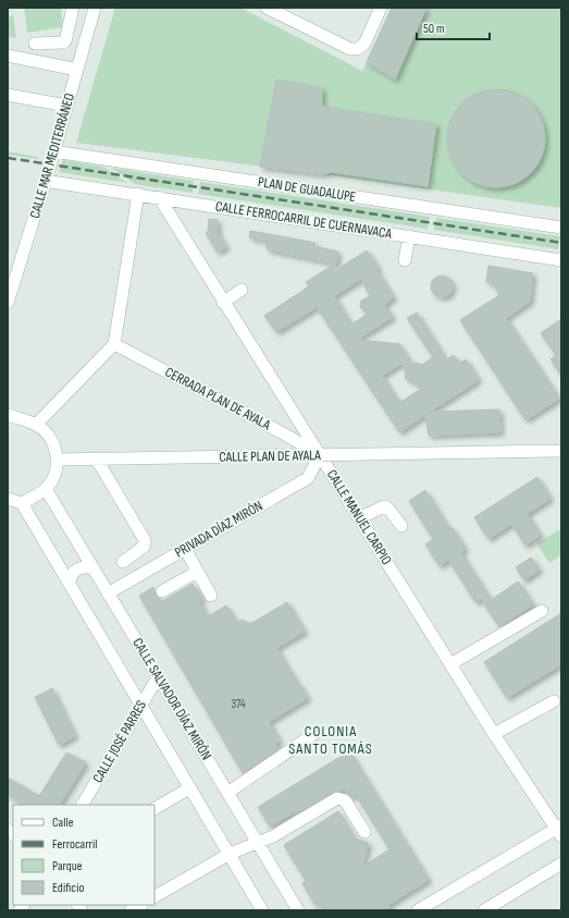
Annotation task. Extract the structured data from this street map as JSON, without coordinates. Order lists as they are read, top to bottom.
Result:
{
  "streets": {
    "street": [
      "CALLE MAR MEDITERRÁNEO",
      "PLAN DE GUADALUPE",
      "CALLE FERROCARRIL DE CUERNAVACA",
      "CERRADA PLAN DE AYALA",
      "CALLE PLAN DE AYALA",
      "CALLE MANUEL CARPIO",
      "PRIVADA DÍAZ MIRÓN",
      "CALLE SALVADOR DÍAZ MIRÓN",
      "CALLE JOSÉ PARRES"
    ]
  },
  "crossings": [
    ["CALLE MAR MEDITERRÁNEO", "PLAN DE GUADALUPE"],
    ["CALLE MAR MEDITERRÁNEO", "CALLE FERROCARRIL DE CUERNAVACA"],
    ["CALLE FERROCARRIL DE CUERNAVACA", "CALLE MANUEL CARPIO"],
    ["CERRADA PLAN DE AYALA", "CALLE PLAN DE AYALA"],
    ["CERRADA PLAN DE AYALA", "CALLE MANUEL CARPIO"],
    ["CERRADA PLAN DE AYALA", "PRIVADA DÍAZ MIRÓN"],
    ["CALLE PLAN DE AYALA", "CALLE MANUEL CARPIO"],
    ["CALLE PLAN DE AYALA", "PRIVADA DÍAZ MIRÓN"],
    ["CALLE MANUEL CARPIO", "PRIVADA DÍAZ MIRÓN"],
    ["PRIVADA DÍAZ MIRÓN", "CALLE SALVADOR DÍAZ MIRÓN"],
    ["CALLE SALVADOR DÍAZ MIRÓN", "CALLE JOSÉ PARRES"]
  ],
  "districts": ["COLONIA SANTO TOMÁS"],
  "house_numbers": ["374"],
  "legend": [
    "Calle",
    "Ferrocarril",
    "Parque",
    "Edificio"
  ],
  "scale_bar": "50 m"
}
